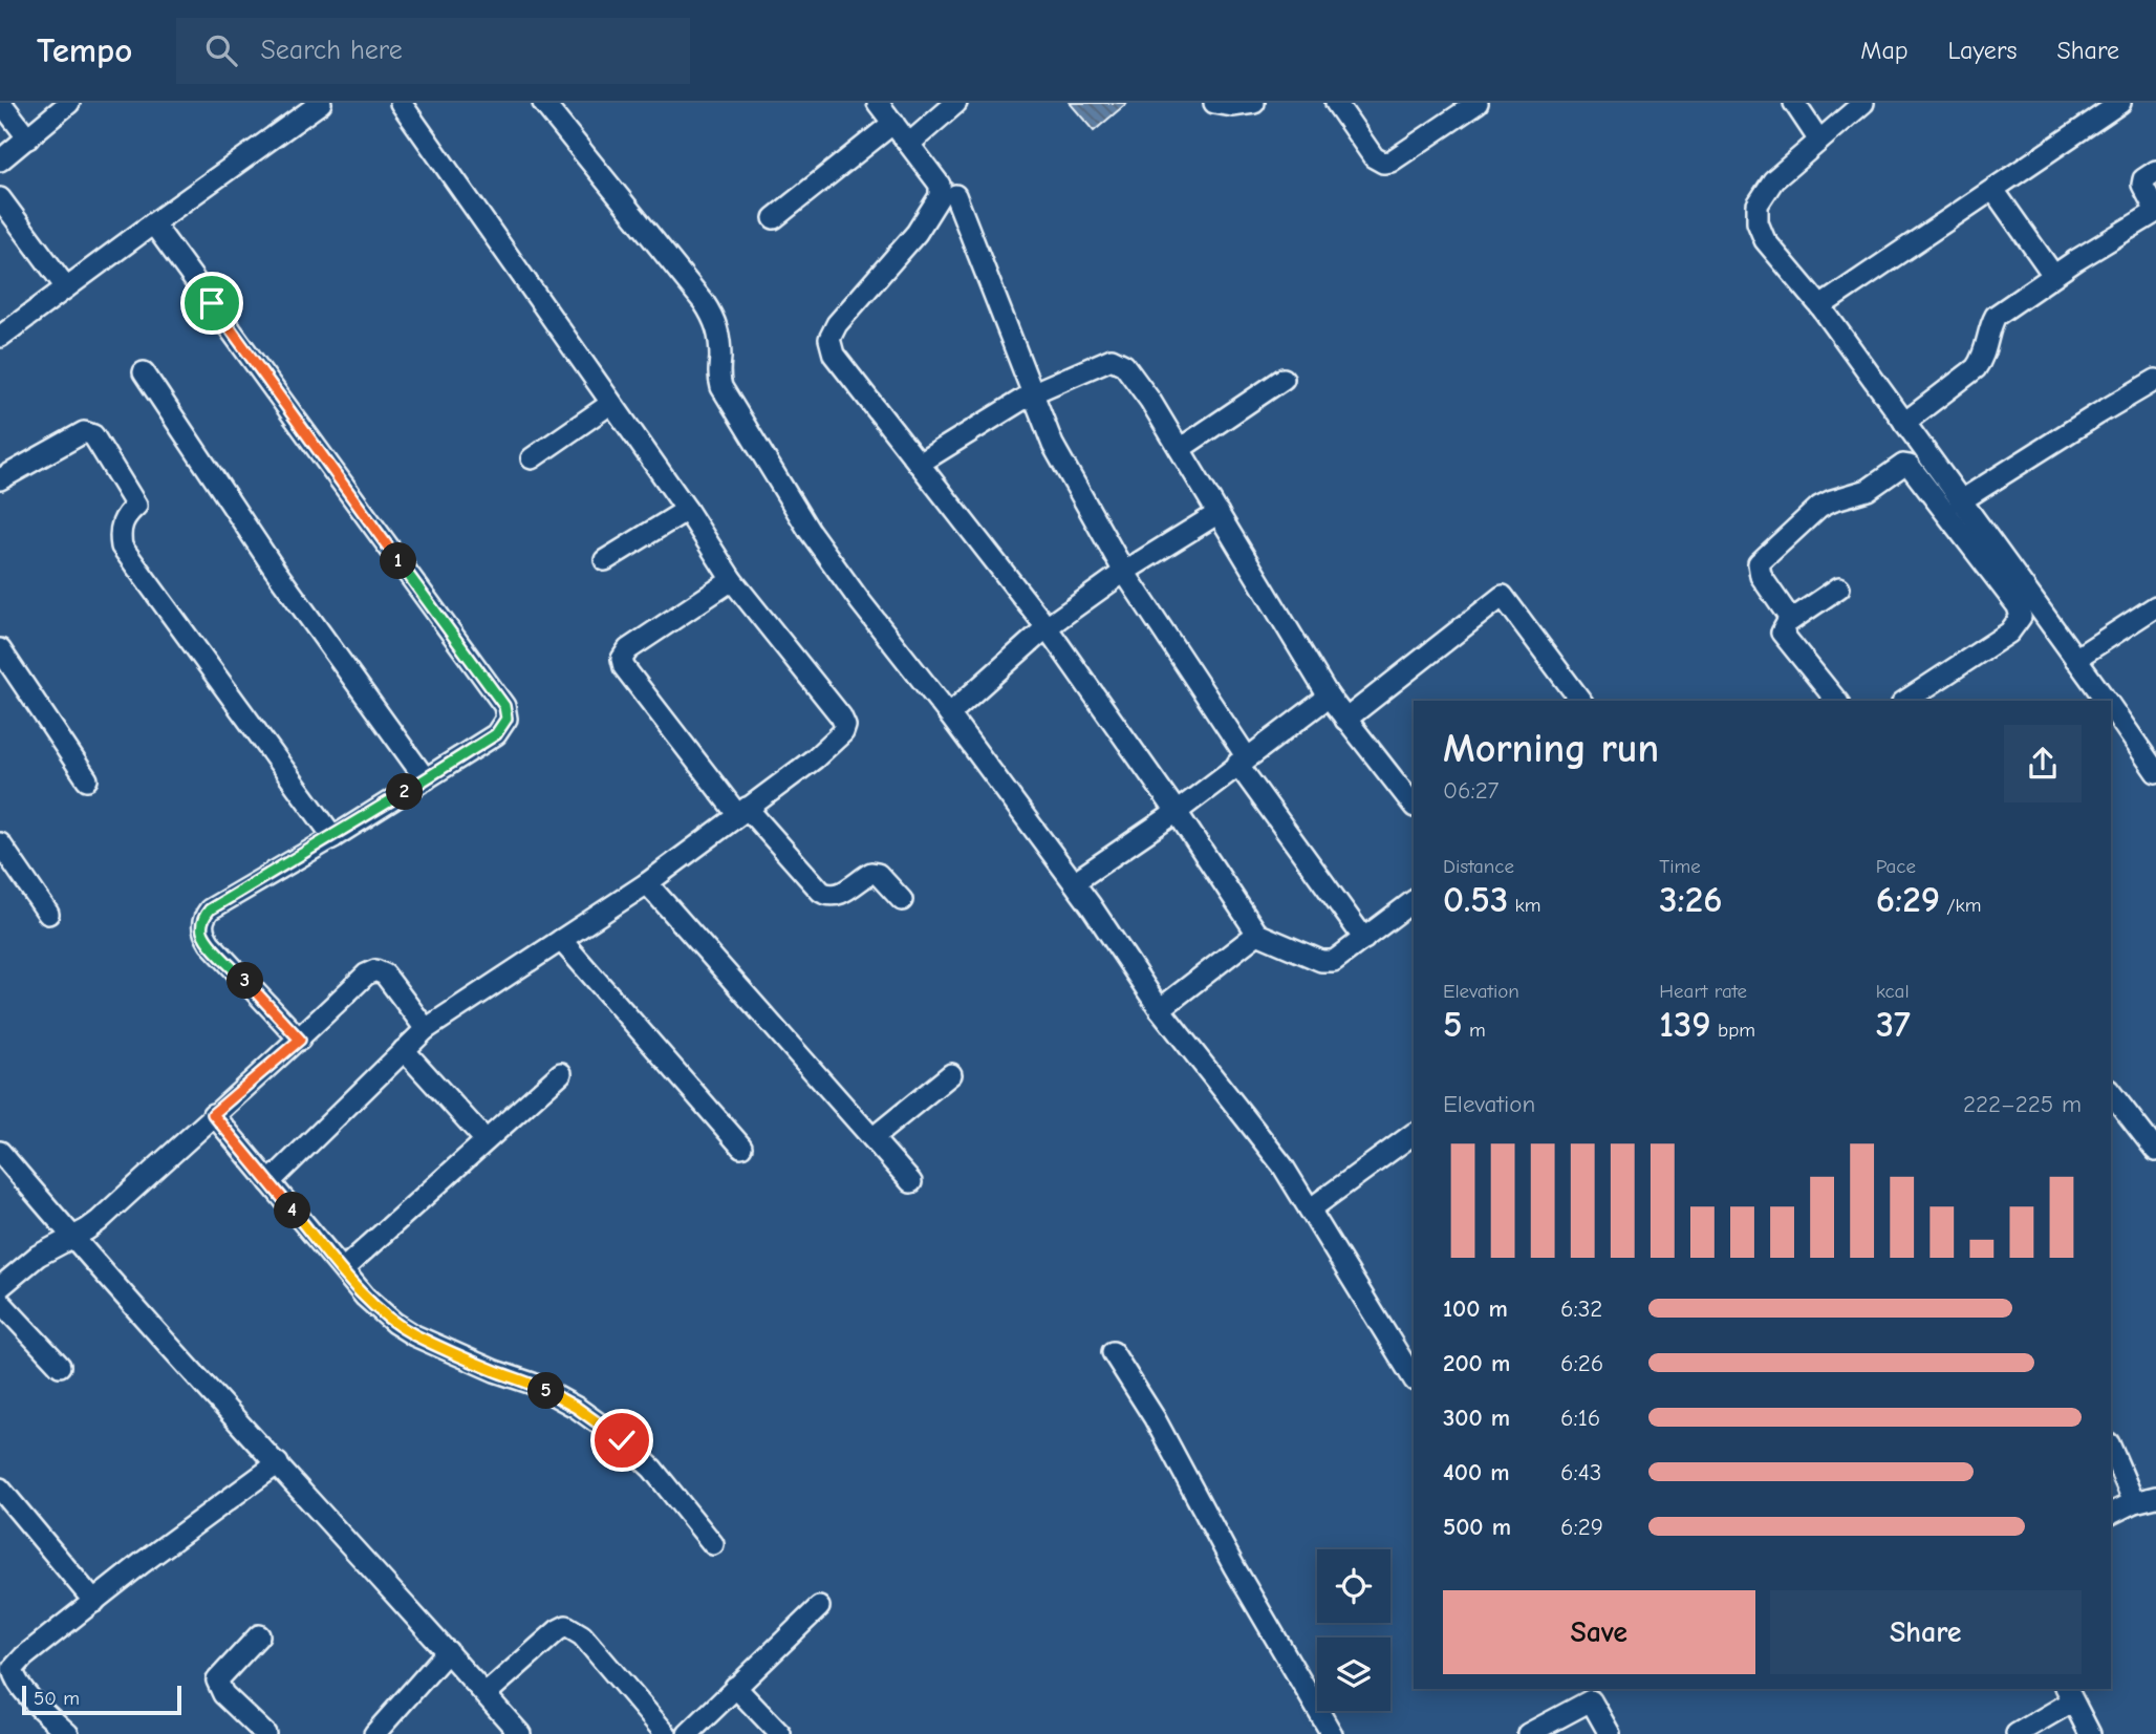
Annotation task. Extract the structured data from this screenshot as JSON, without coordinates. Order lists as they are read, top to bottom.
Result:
{
  "scale_bar": "50 m",
  "page": {
    "header": "Tempo",
    "search": "Search here",
    "nav": ["Map", "Layers", "Share"],
    "pins": [
      "1",
      "2",
      "3",
      "4",
      "5"
    ],
    "heading": ["Morning run", "06:27"],
    "stats": [
      ["Distance", "0.53 km"],
      ["Time", "3:26"],
      ["Pace", "6:29 /km"],
      ["Elevation", "5 m"],
      ["Heart rate", "139 bpm"],
      ["kcal", "37"]
    ],
    "chart": ["Elevation", "222–225 m"],
    "list": [
      {
        "name": "100 m",
        "note": "6:32"
      },
      {
        "name": "200 m",
        "note": "6:26"
      },
      {
        "name": "300 m",
        "note": "6:16"
      },
      {
        "name": "400 m",
        "note": "6:43"
      },
      {
        "name": "500 m",
        "note": "6:29"
      }
    ],
    "buttons": ["Save", "Share"],
    "scale": "50 m"
  }
}
